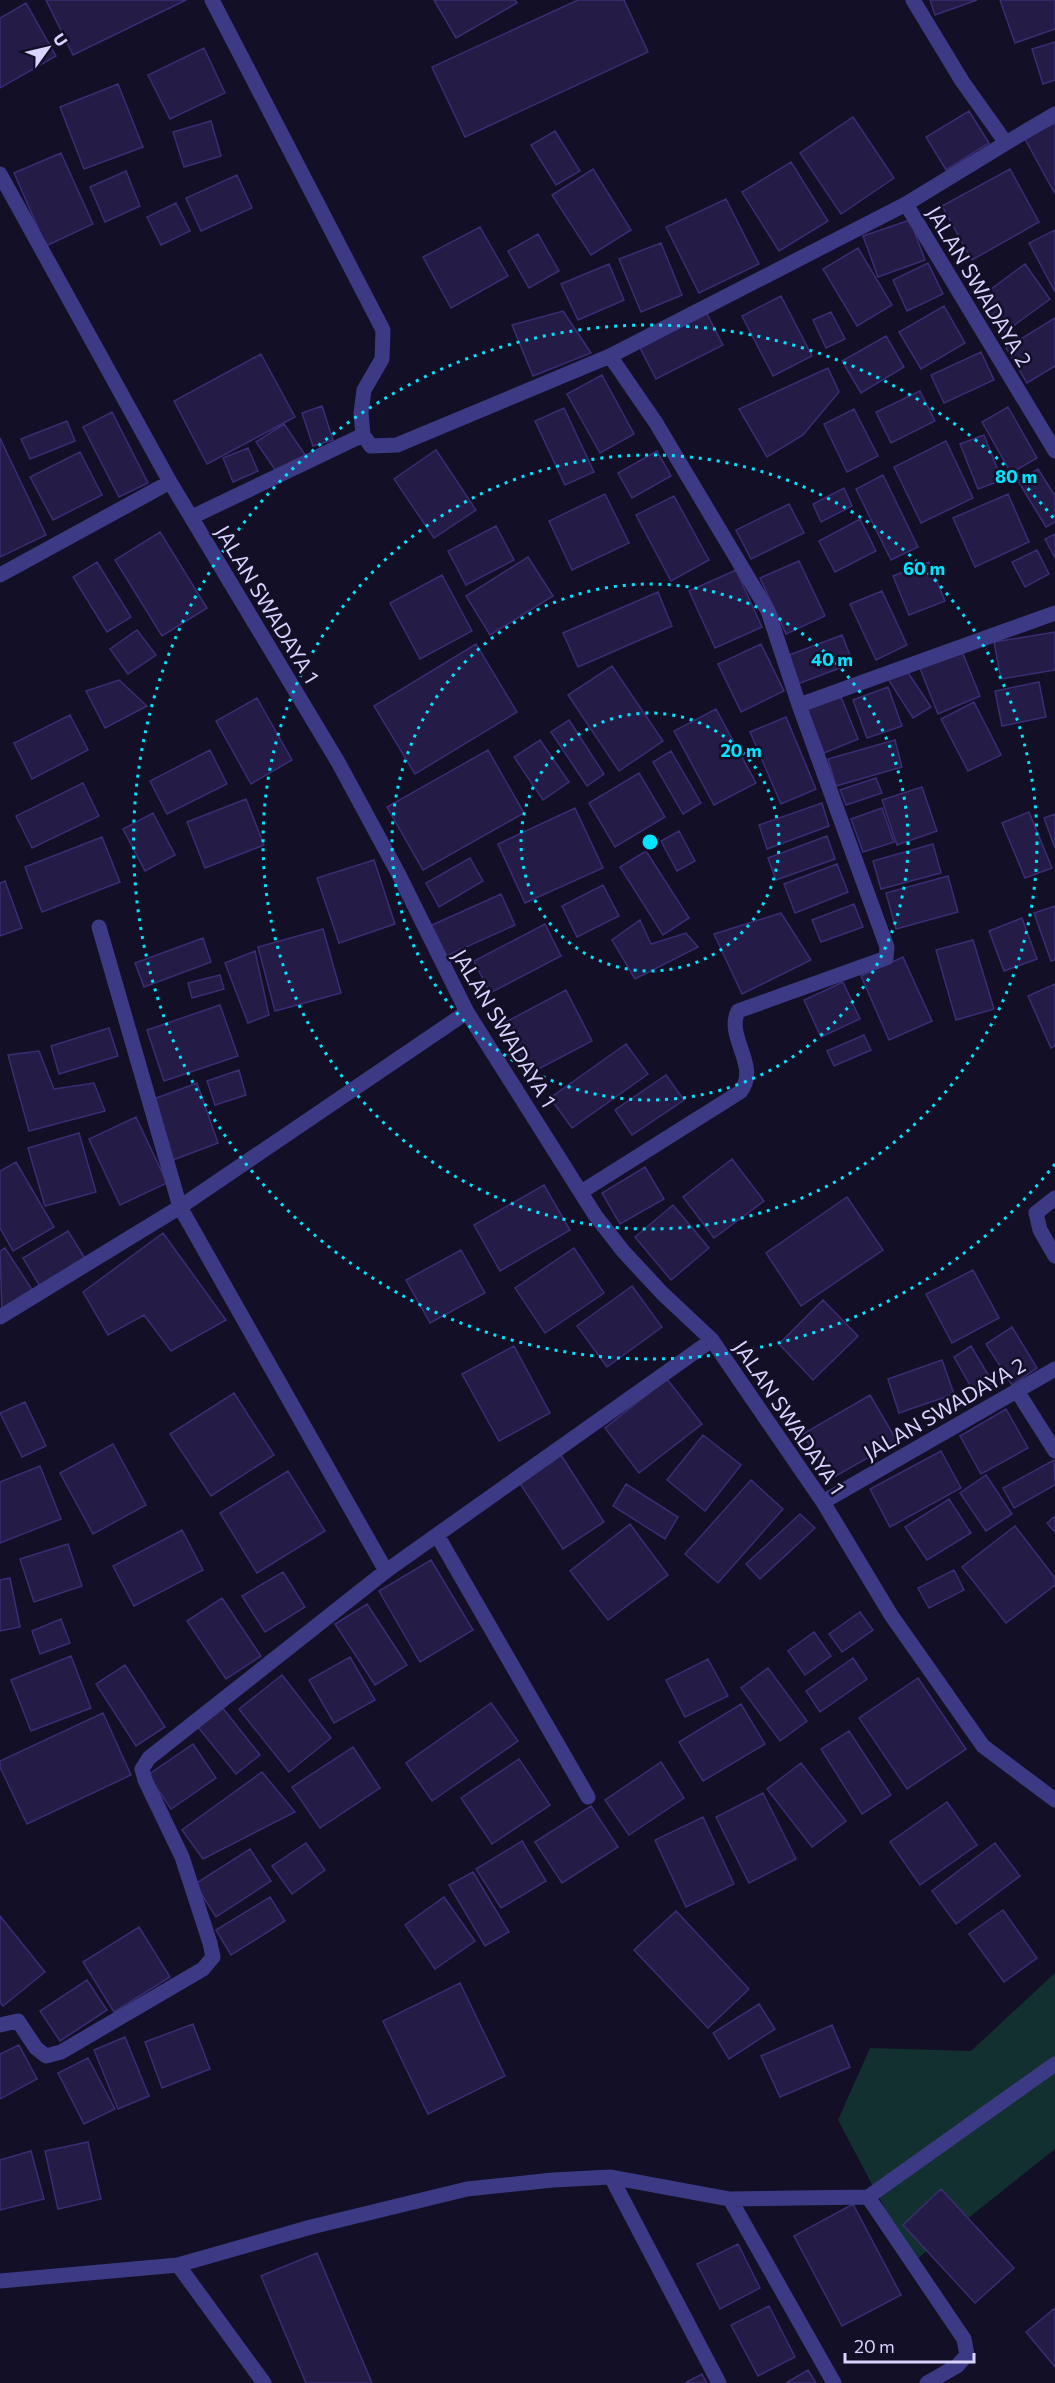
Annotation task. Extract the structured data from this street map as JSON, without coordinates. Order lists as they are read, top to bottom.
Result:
{
  "streets": {
    "street": ["JALAN SWADAYA 2", "JALAN SWADAYA 1"]
  },
  "crossings": [
    ["JALAN SWADAYA 2", "JALAN SWADAYA 1"]
  ],
  "scale_bar": "20 m",
  "north": "top right",
  "rings": [
    "80 m",
    "60 m",
    "40 m",
    "20 m"
  ]
}
